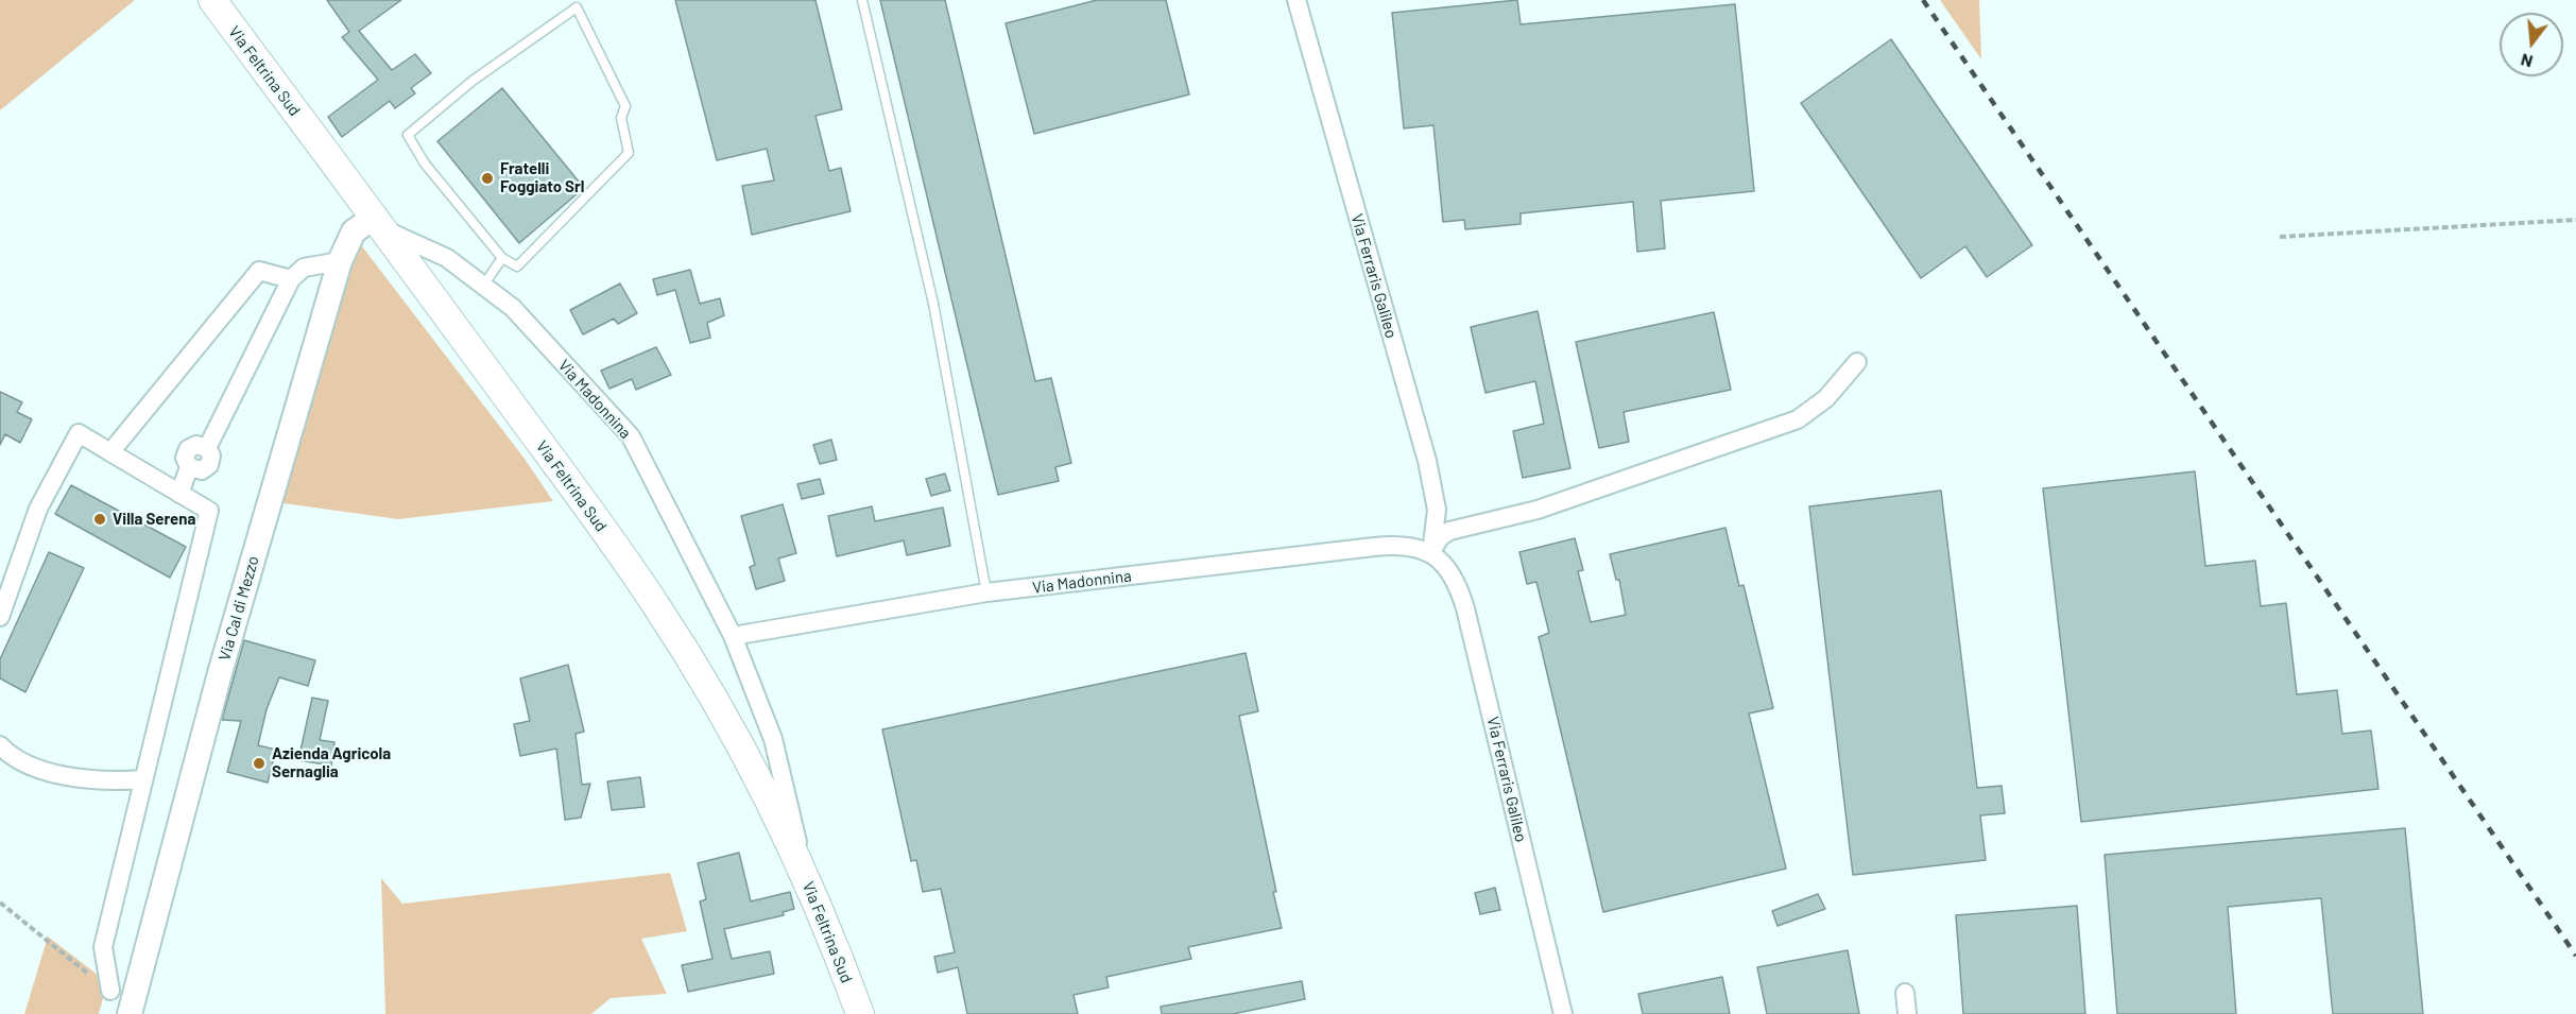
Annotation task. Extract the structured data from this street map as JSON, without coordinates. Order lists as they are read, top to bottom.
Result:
{
  "streets": {
    "main road": ["Via Feltrina Sud"],
    "street": ["Via Ferraris Galileo", "Via Madonnina", "Via Cal di Mezzo"]
  },
  "crossings": [
    ["Via Feltrina Sud", "Via Madonnina"],
    ["Via Feltrina Sud", "Via Cal di Mezzo"],
    ["Via Ferraris Galileo", "Via Madonnina"],
    ["Via Madonnina", "Via Cal di Mezzo"]
  ],
  "places": ["Fratelli Foggiato Srl", "Villa Serena", "Azienda Agricola Sernaglia"],
  "north": "bottom"
}
